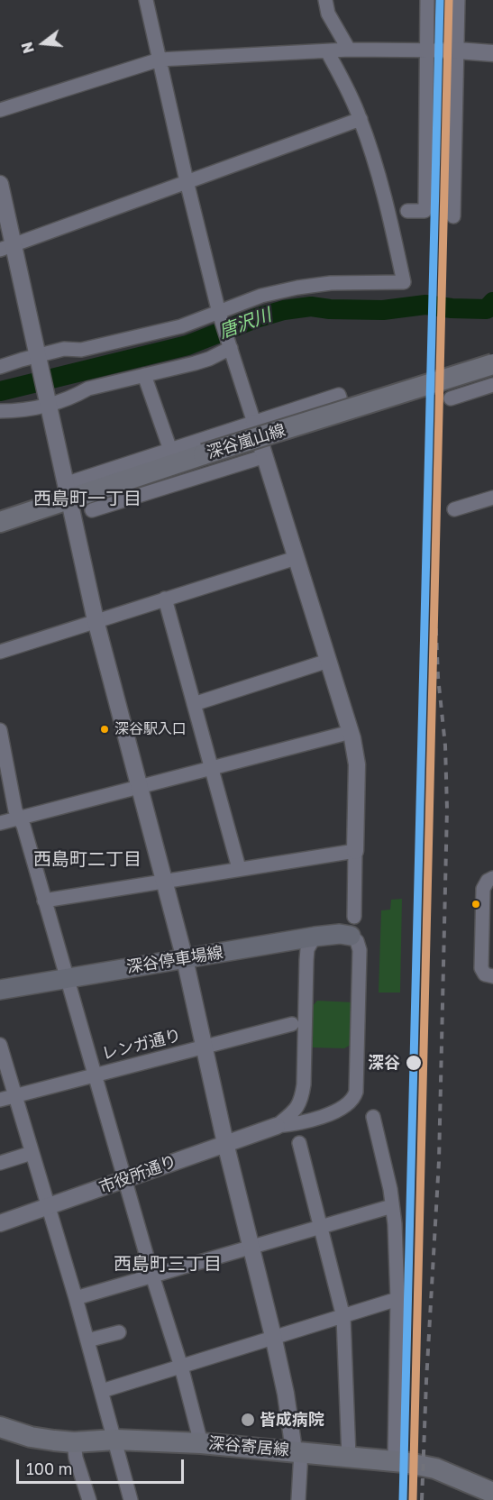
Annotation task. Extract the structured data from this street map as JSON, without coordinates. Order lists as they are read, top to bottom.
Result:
{
  "streets": {
    "main road": ["深谷嵐山線", "深谷停車場線", "深谷寄居線"],
    "street": ["レンガ通り", "市役所通り"]
  },
  "districts": ["西島町一丁目", "西島町二丁目", "西島町三丁目"],
  "water": ["唐沢川"],
  "places": ["深谷駅入口", "深谷", "皆成病院"],
  "scale_bar": "100 m",
  "north": "left"
}
